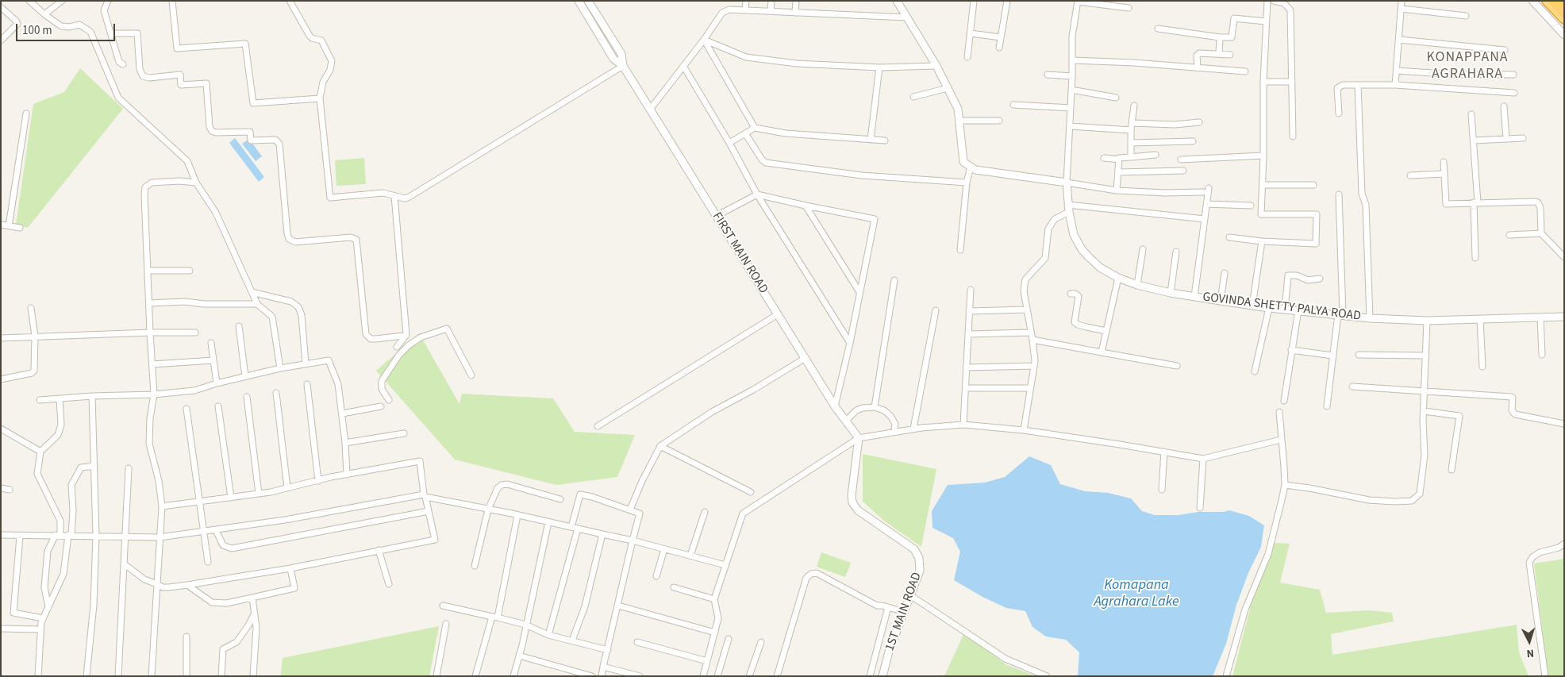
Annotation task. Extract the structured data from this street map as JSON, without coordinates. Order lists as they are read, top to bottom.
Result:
{
  "streets": {
    "street": ["FIRST MAIN ROAD", "GOVINDA SHETTY PALYA ROAD", "1ST MAIN ROAD"]
  },
  "crossings": [
    ["FIRST MAIN ROAD", "1ST MAIN ROAD"]
  ],
  "districts": ["KONAPPANA AGRAHARA"],
  "water": ["Komapana Agrahara Lake"],
  "scale_bar": "100 m",
  "north": "bottom"
}
